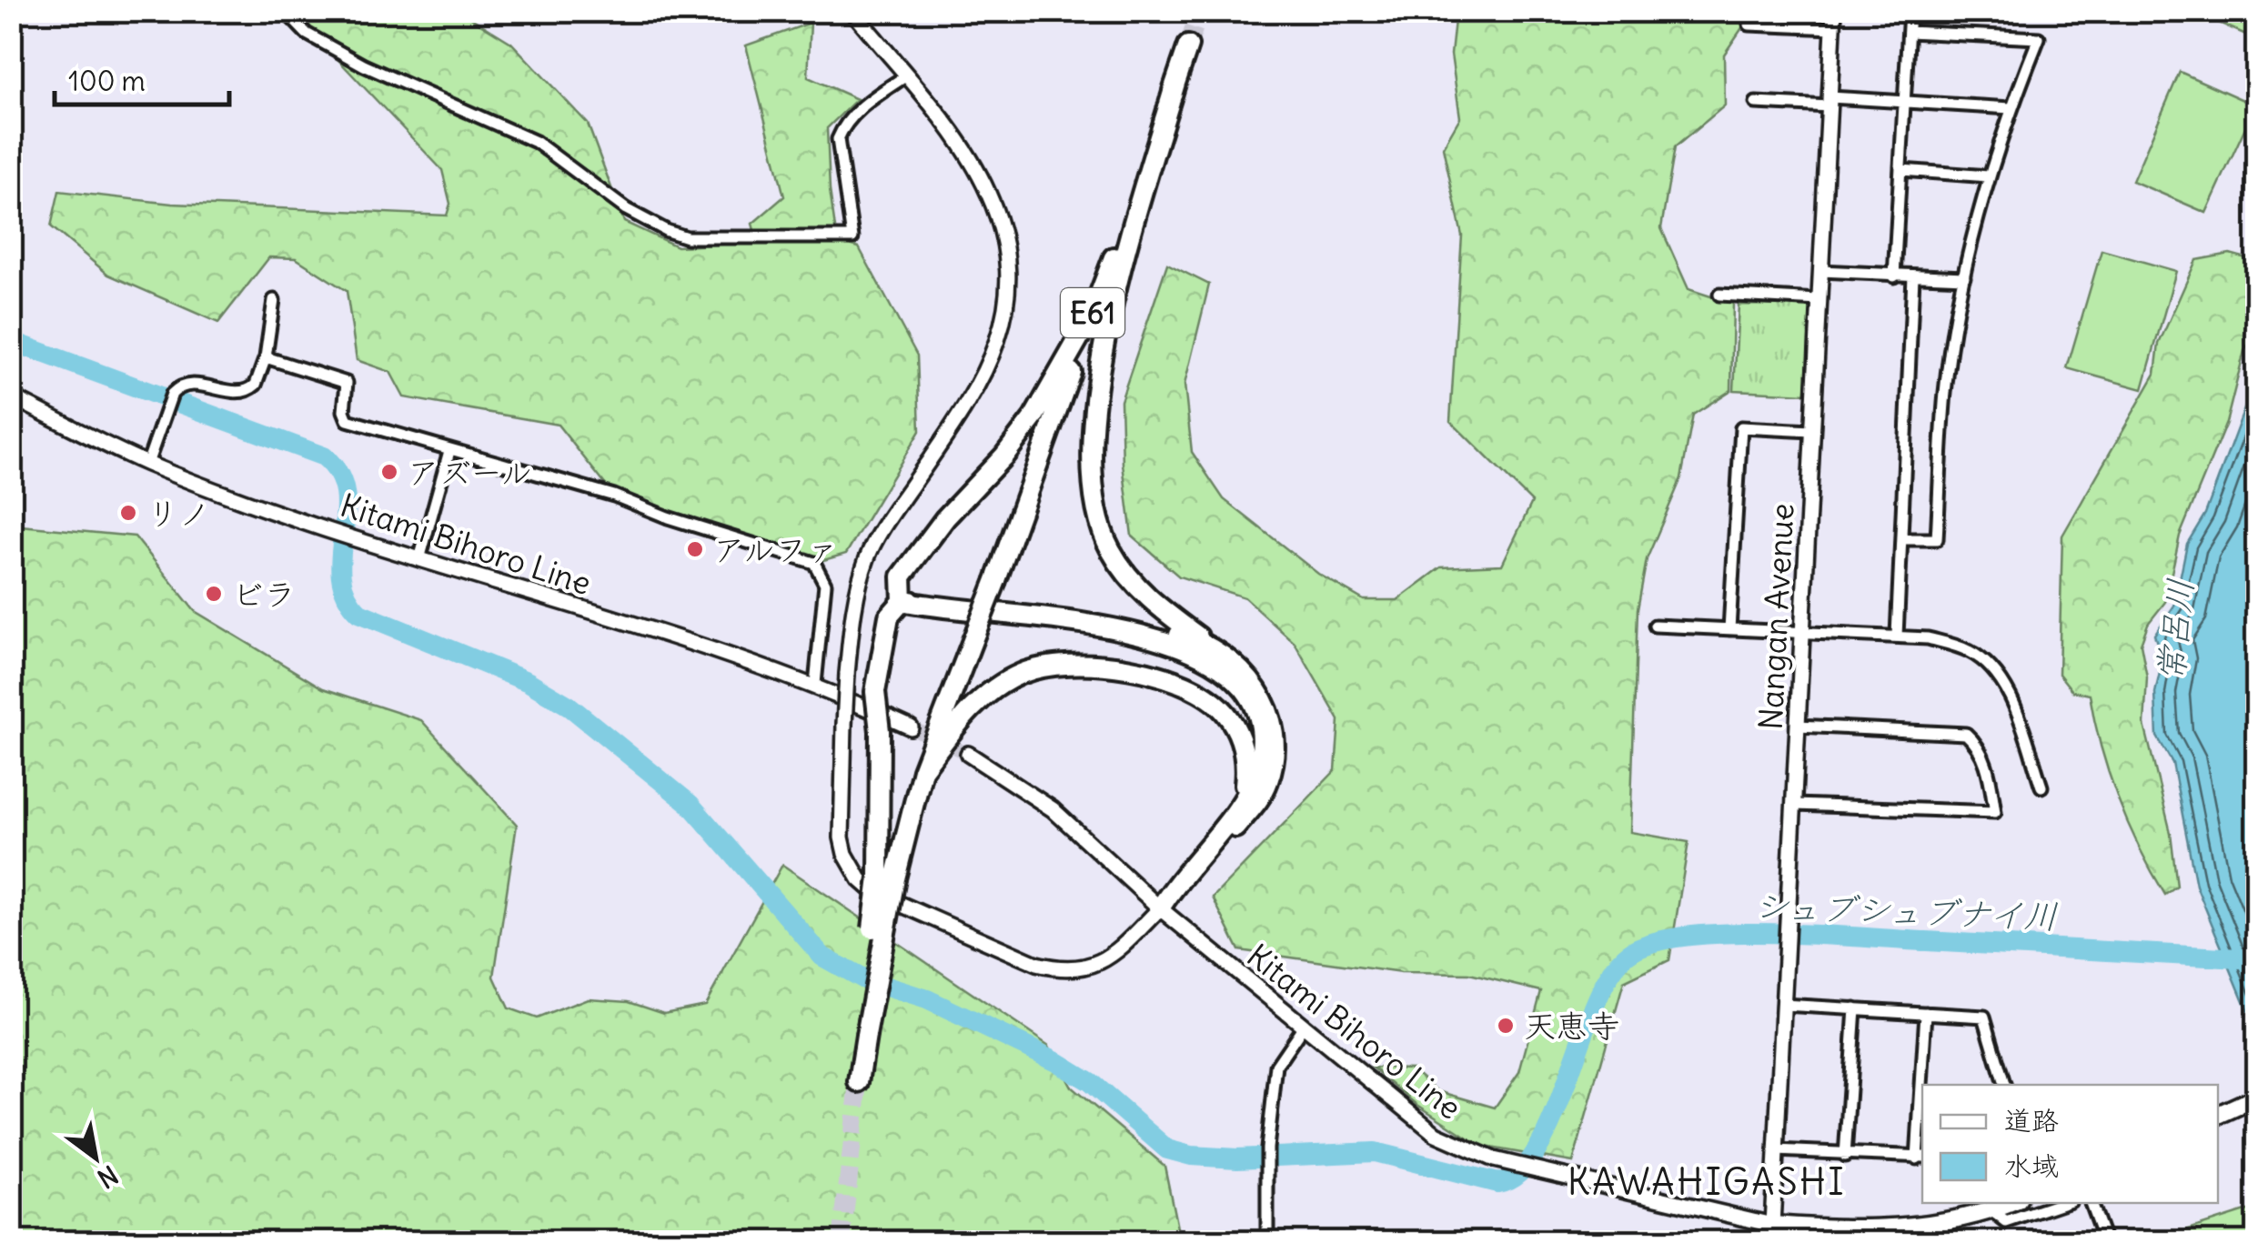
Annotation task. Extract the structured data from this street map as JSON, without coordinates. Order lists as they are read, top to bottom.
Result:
{
  "streets": {
    "highway": ["E61"],
    "main road": ["Kitami Bihoro Line", "Nangan Avenue"]
  },
  "crossings": [
    ["Kitami Bihoro Line", "Nangan Avenue"]
  ],
  "districts": ["KAWAHIGASHI"],
  "water": ["常呂川", "シュブシュブナイ川"],
  "places": [
    "アズール",
    "リノ",
    "アルファ",
    "ビラ",
    "天恵寺"
  ],
  "legend": ["道路", "水域"],
  "scale_bar": "100 m",
  "north": "bottom right"
}
